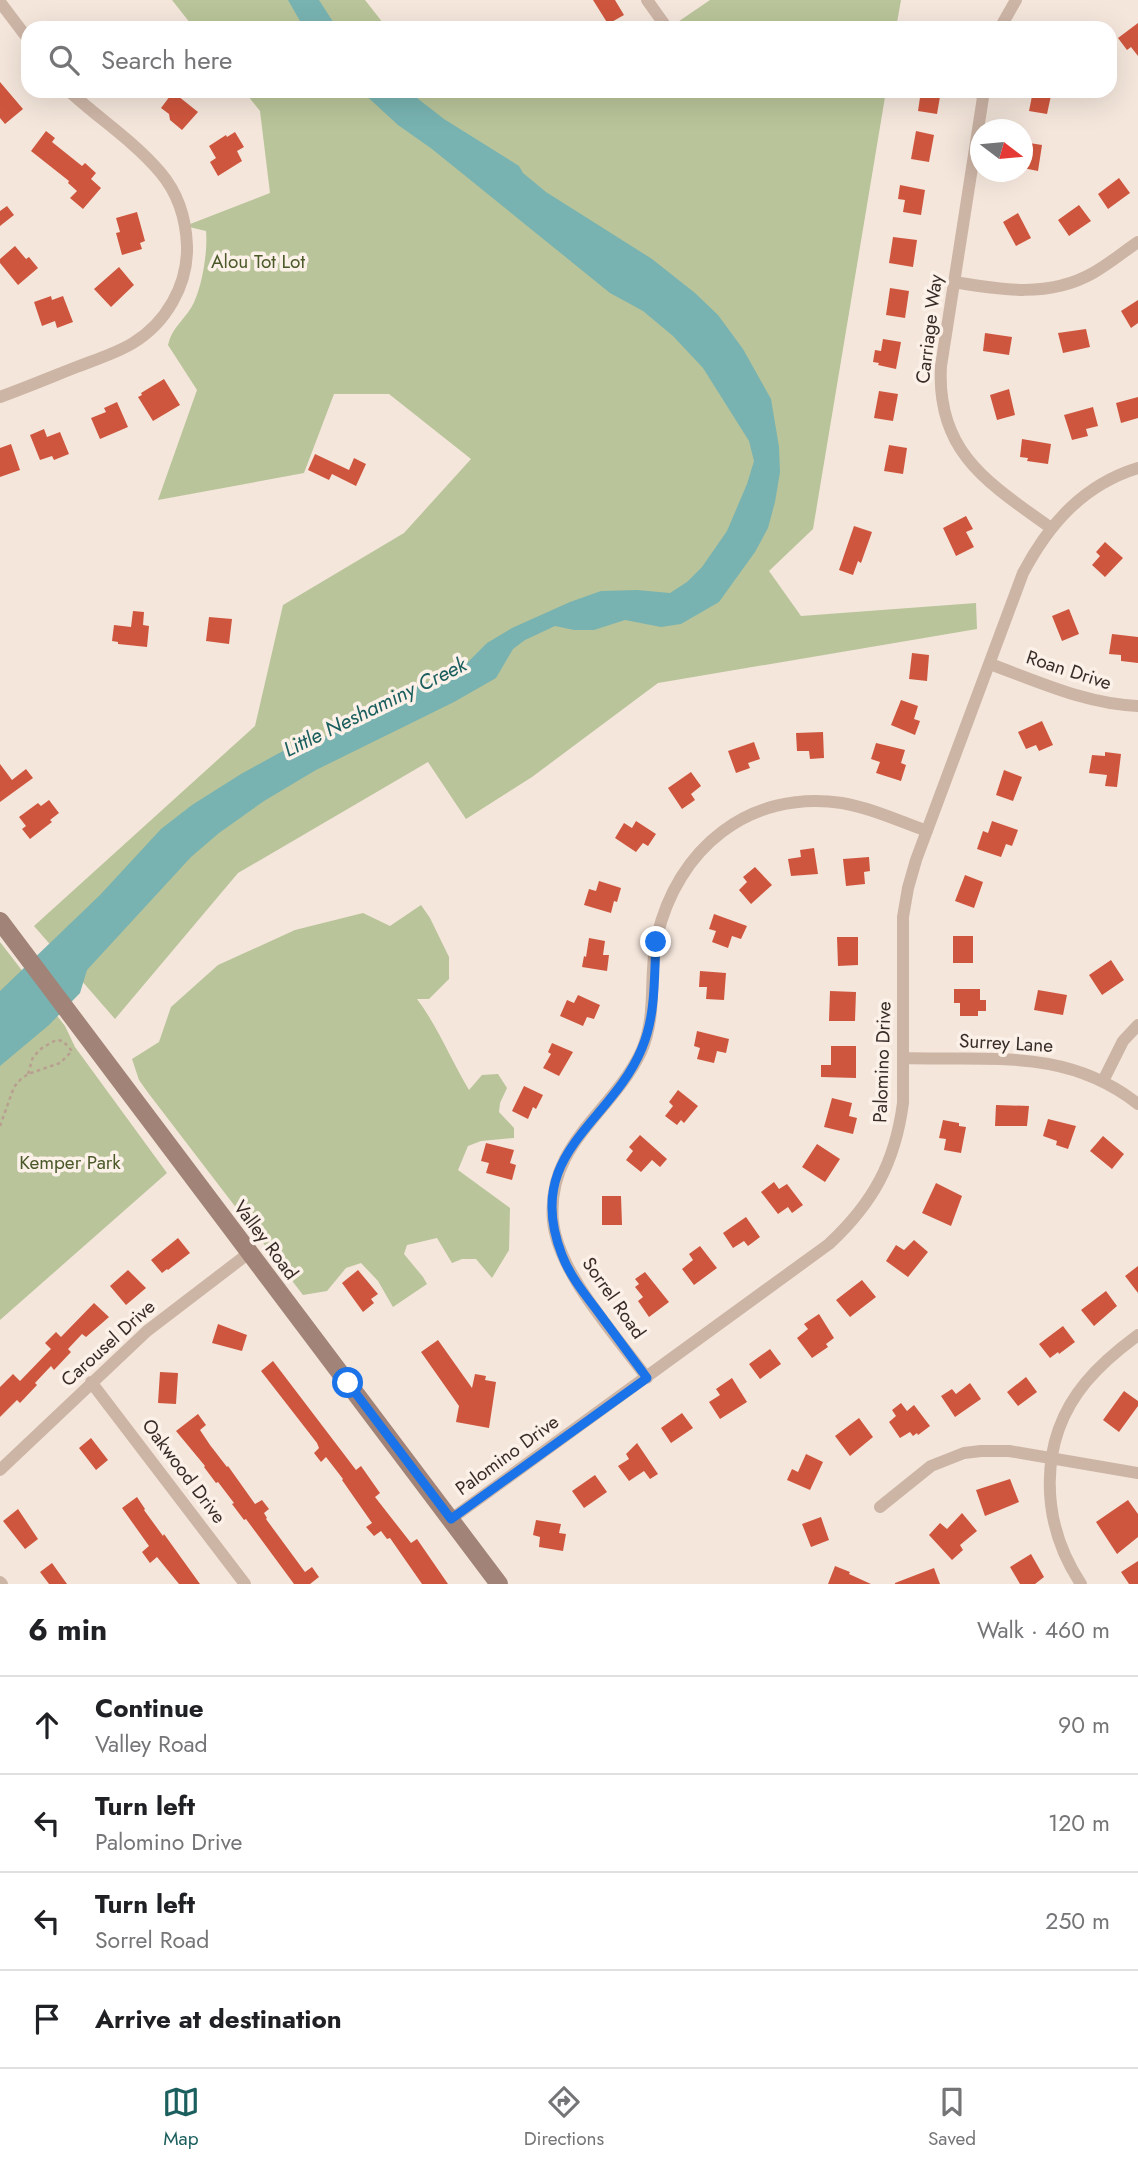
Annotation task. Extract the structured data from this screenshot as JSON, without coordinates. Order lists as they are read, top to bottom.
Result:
{
  "streets": {
    "street": [
      "Carriage Way",
      "Roan Drive",
      "Surrey Lane",
      "Palomino Drive",
      "Valley Road",
      "Sorrel Road",
      "Carousel Drive",
      "Oakwood Drive"
    ]
  },
  "crossings": [
    ["Carriage Way", "Palomino Drive"],
    ["Roan Drive", "Palomino Drive"],
    ["Surrey Lane", "Palomino Drive"],
    ["Palomino Drive", "Valley Road"],
    ["Palomino Drive", "Sorrel Road"],
    ["Valley Road", "Carousel Drive"],
    ["Carousel Drive", "Oakwood Drive"]
  ],
  "water": ["Little Neshaminy Creek"],
  "parks": ["Alou Tot Lot", "Kemper Park"],
  "north": "right",
  "page": {
    "search": "Search here",
    "heading": ["6 min", "Walk · 460 m"],
    "list": [
      ["Continue", "Valley Road", "90 m"],
      ["Turn left", "Palomino Drive", "120 m"],
      ["Turn left", "Sorrel Road", "250 m"],
      "Arrive at destination"
    ],
    "nav": ["Map", "Directions", "Saved"]
  }
}
